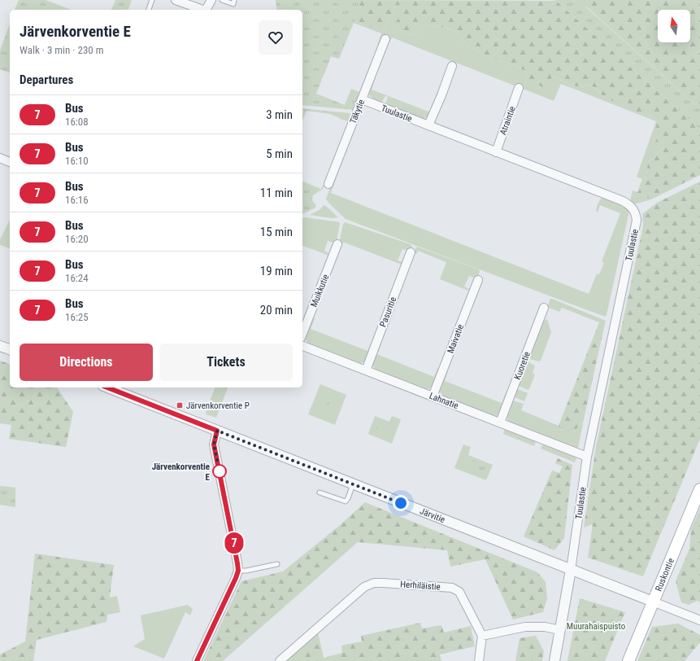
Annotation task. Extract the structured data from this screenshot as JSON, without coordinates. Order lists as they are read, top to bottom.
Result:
{
  "streets": {
    "main road": ["Ruskontie"],
    "street": [
      "Täkytie",
      "Tuulastie",
      "Atraintie",
      "Muikkutie",
      "Pasuritie",
      "Maivatie",
      "Kuoretie",
      "Lahnatie",
      "Järvitie",
      "Herhiläistie"
    ]
  },
  "crossings": [
    ["Täkytie", "Tuulastie"],
    ["Tuulastie", "Atraintie"],
    ["Tuulastie", "Lahnatie"],
    ["Tuulastie", "Järvitie"],
    ["Pasuritie", "Lahnatie"],
    ["Maivatie", "Lahnatie"],
    ["Kuoretie", "Lahnatie"],
    ["Järvitie", "Ruskontie"]
  ],
  "parks": ["Muurahaispuisto"],
  "places": {
    "transit": ["Järvenkorventie P"],
    "other": ["Järvenkorventie E"]
  },
  "lines": ["bus line 7"],
  "north": "top",
  "page": {
    "on_map": "7",
    "heading": [
      ["Järvenkorventie E", "Walk · 3 min · 230 m"],
      "Departures"
    ],
    "list": [
      {
        "mark": "7",
        "name": "Bus",
        "note": "16:08",
        "value": "3 min"
      },
      {
        "mark": "7",
        "name": "Bus",
        "note": "16:10",
        "value": "5 min"
      },
      {
        "mark": "7",
        "name": "Bus",
        "note": "16:16",
        "value": "11 min"
      },
      {
        "mark": "7",
        "name": "Bus",
        "note": "16:20",
        "value": "15 min"
      },
      {
        "mark": "7",
        "name": "Bus",
        "note": "16:24",
        "value": "19 min"
      },
      {
        "mark": "7",
        "name": "Bus",
        "note": "16:25",
        "value": "20 min"
      }
    ],
    "buttons": ["Directions", "Tickets"]
  }
}
